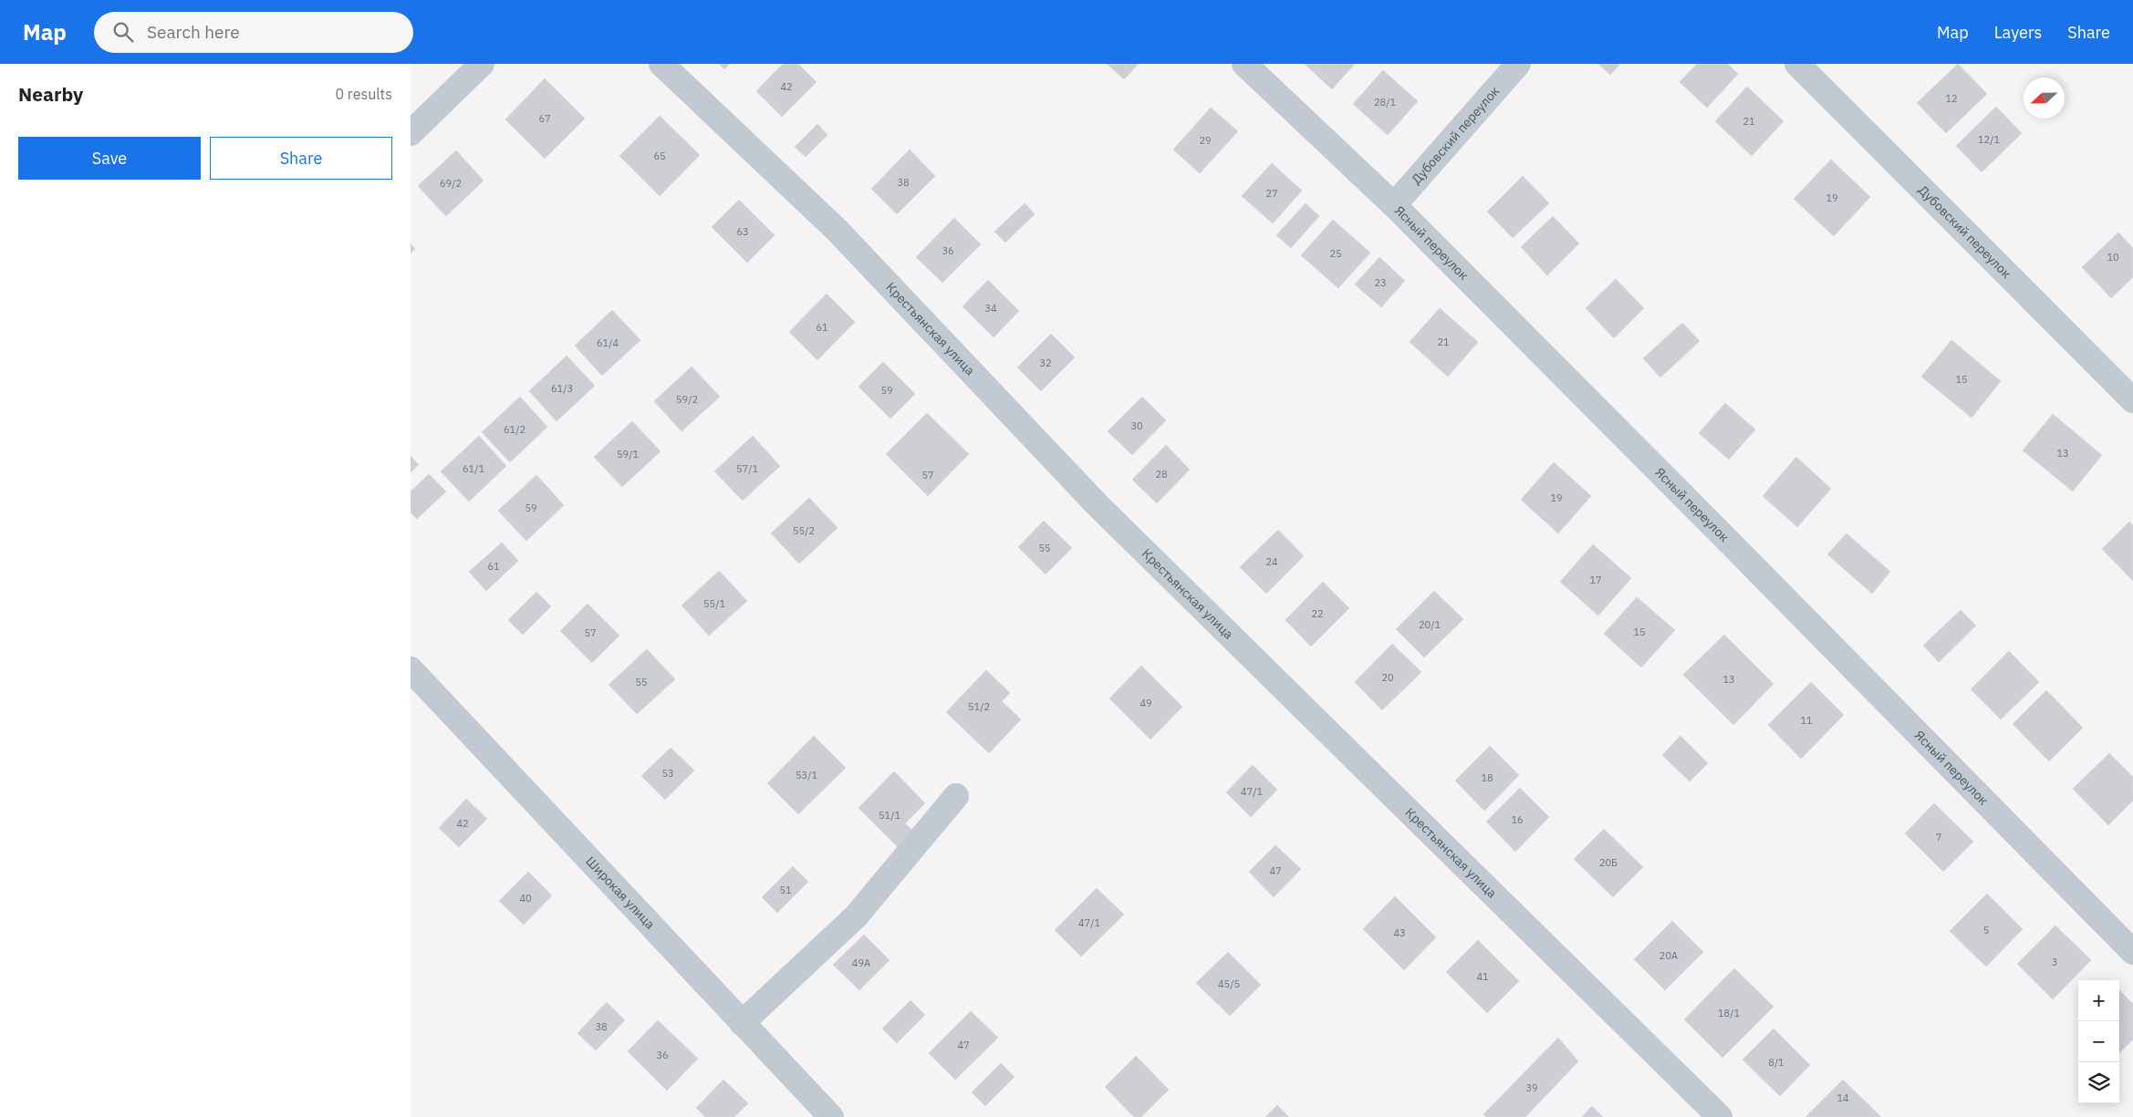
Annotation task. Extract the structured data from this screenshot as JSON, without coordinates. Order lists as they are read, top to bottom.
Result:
{
  "streets": {
    "street": [
      "Дубовский переулок",
      "Ясный переулок",
      "Крестьянская улица",
      "Широкая улица"
    ]
  },
  "crossings": [
    ["Дубовский переулок", "Ясный переулок"]
  ],
  "house_numbers": [
    "42",
    "12",
    "28/1",
    "67",
    "21",
    "12/1",
    "29",
    "65",
    "38",
    "69/2",
    "27",
    "19",
    "63",
    "36",
    "25",
    "10",
    "23",
    "34",
    "61",
    "21",
    "61/4",
    "32",
    "15",
    "61/3",
    "59",
    "59/2",
    "30",
    "61/2",
    "13",
    "59/1",
    "61/1",
    "57/1",
    "28",
    "57",
    "19",
    "59",
    "55/2",
    "55",
    "24",
    "61",
    "17",
    "55/1",
    "22",
    "20/1",
    "15",
    "57",
    "20",
    "13",
    "55",
    "49",
    "51/2",
    "11",
    "53",
    "53/1",
    "18",
    "47/1",
    "51/1",
    "16",
    "42",
    "7",
    "20Б",
    "47",
    "51",
    "40",
    "47/1",
    "5",
    "43",
    "20А",
    "3",
    "49А",
    "41",
    "45/5",
    "18/1",
    "38",
    "47",
    "36",
    "8/1",
    "39",
    "14"
  ],
  "north": "left",
  "page": {
    "header": "Map",
    "search": "Search here",
    "nav": ["Map", "Layers", "Share"],
    "heading": ["Nearby", "0 results"],
    "buttons": ["Save", "Share"],
    "map_buttons": ["+", "−"]
  }
}
